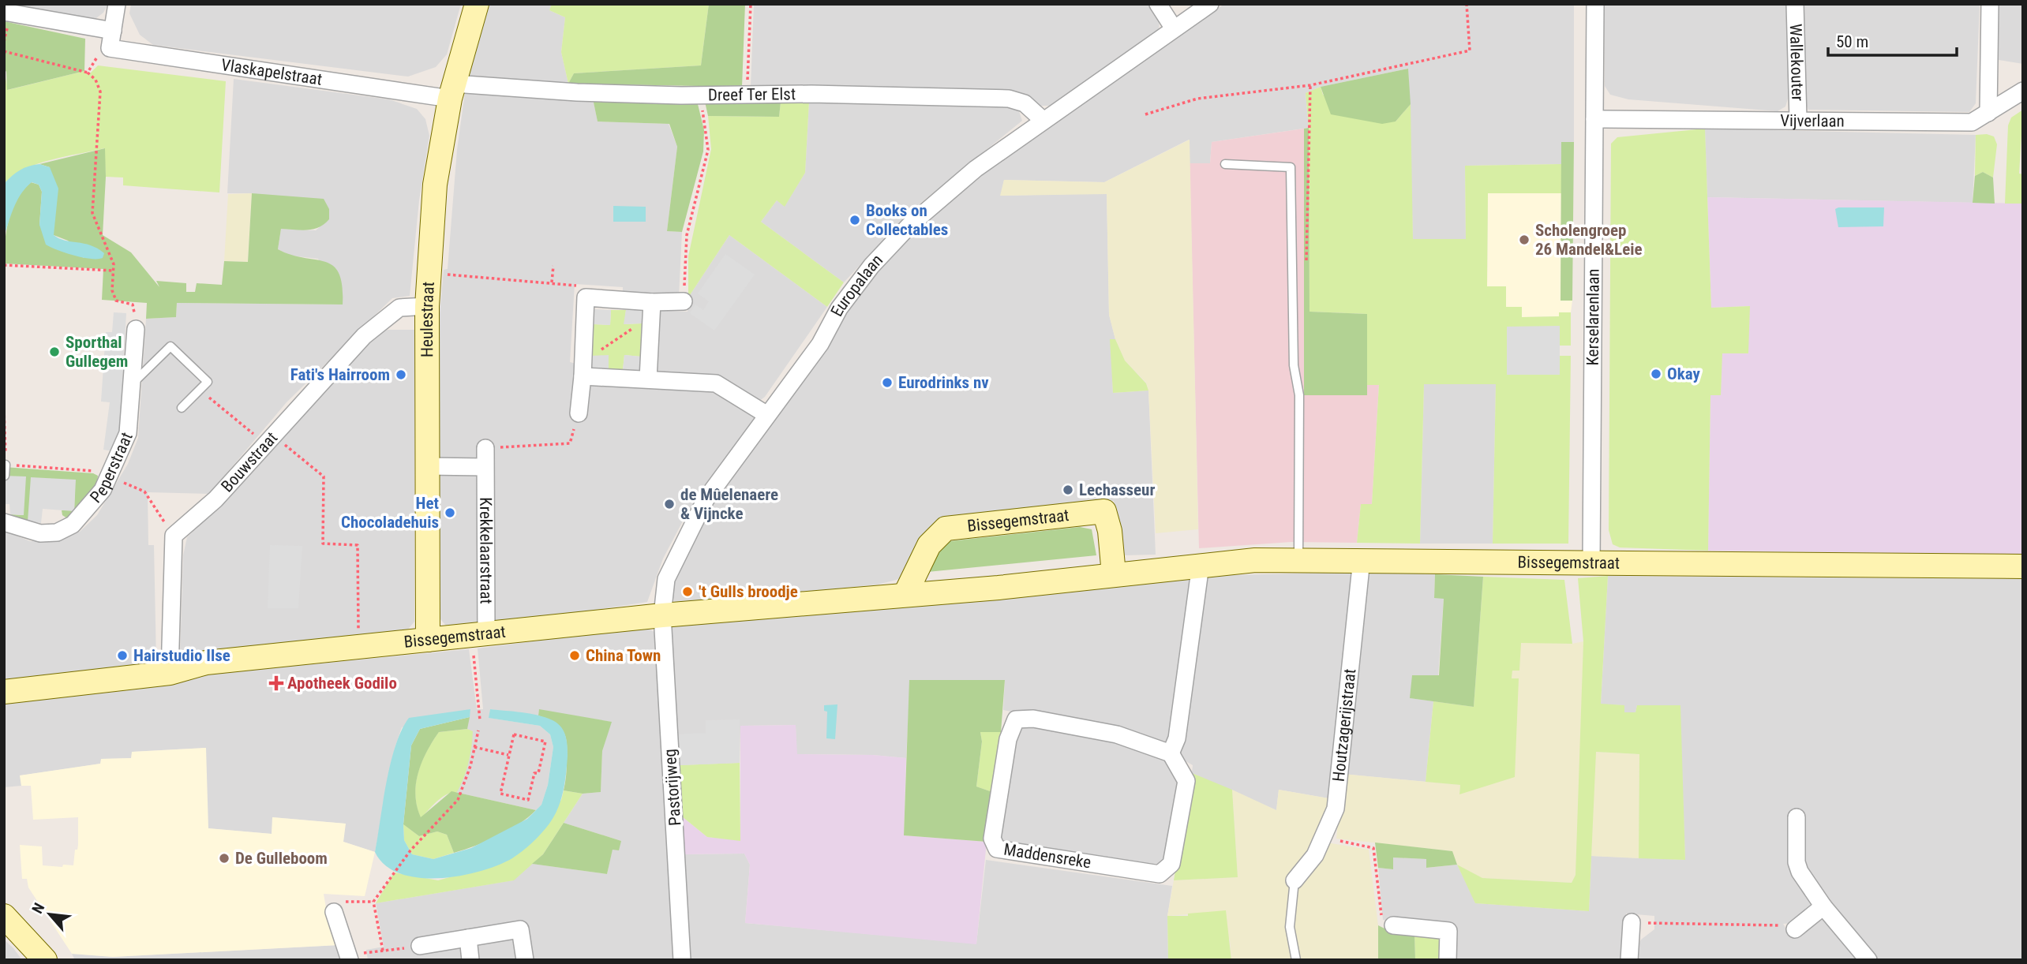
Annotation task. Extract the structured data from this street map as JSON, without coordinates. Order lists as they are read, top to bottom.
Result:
{
  "streets": {
    "street": [
      "Wallekouter",
      "Vlaskapelstraat",
      "Dreef Ter Elst",
      "Vijverlaan",
      "Europalaan",
      "Kerselarenlaan",
      "Heulestraat",
      "Bouwstraat",
      "Peperstraat",
      "Bissegemstraat",
      "Krekkelaarstraat",
      "Houtzagerijstraat",
      "Pastorijweg",
      "Maddensreke"
    ]
  },
  "crossings": [
    ["Wallekouter", "Vijverlaan"],
    ["Vlaskapelstraat", "Dreef Ter Elst"],
    ["Vlaskapelstraat", "Heulestraat"],
    ["Dreef Ter Elst", "Europalaan"],
    ["Dreef Ter Elst", "Heulestraat"],
    ["Vijverlaan", "Kerselarenlaan"],
    ["Europalaan", "Bissegemstraat"],
    ["Europalaan", "Pastorijweg"],
    ["Kerselarenlaan", "Bissegemstraat"],
    ["Heulestraat", "Bouwstraat"],
    ["Heulestraat", "Bissegemstraat"],
    ["Bissegemstraat", "Krekkelaarstraat"],
    ["Bissegemstraat", "Houtzagerijstraat"],
    ["Bissegemstraat", "Pastorijweg"]
  ],
  "places": {
    "other": [
      "Books on Collectables",
      "Scholengroep 26 Mandel&Leie",
      "Sporthal Gullegem",
      "Okay",
      "Fati's Hairroom",
      "Eurodrinks nv",
      "Lechasseur",
      "de Mûelenaere & Vijncke",
      "Het Chocoladehuis",
      "'t Gulls broodje",
      "Hairstudio Ilse",
      "China Town",
      "De Gulleboom"
    ],
    "health": ["Apotheek Godilo"]
  },
  "scale_bar": "50 m",
  "north": "top left"
}
